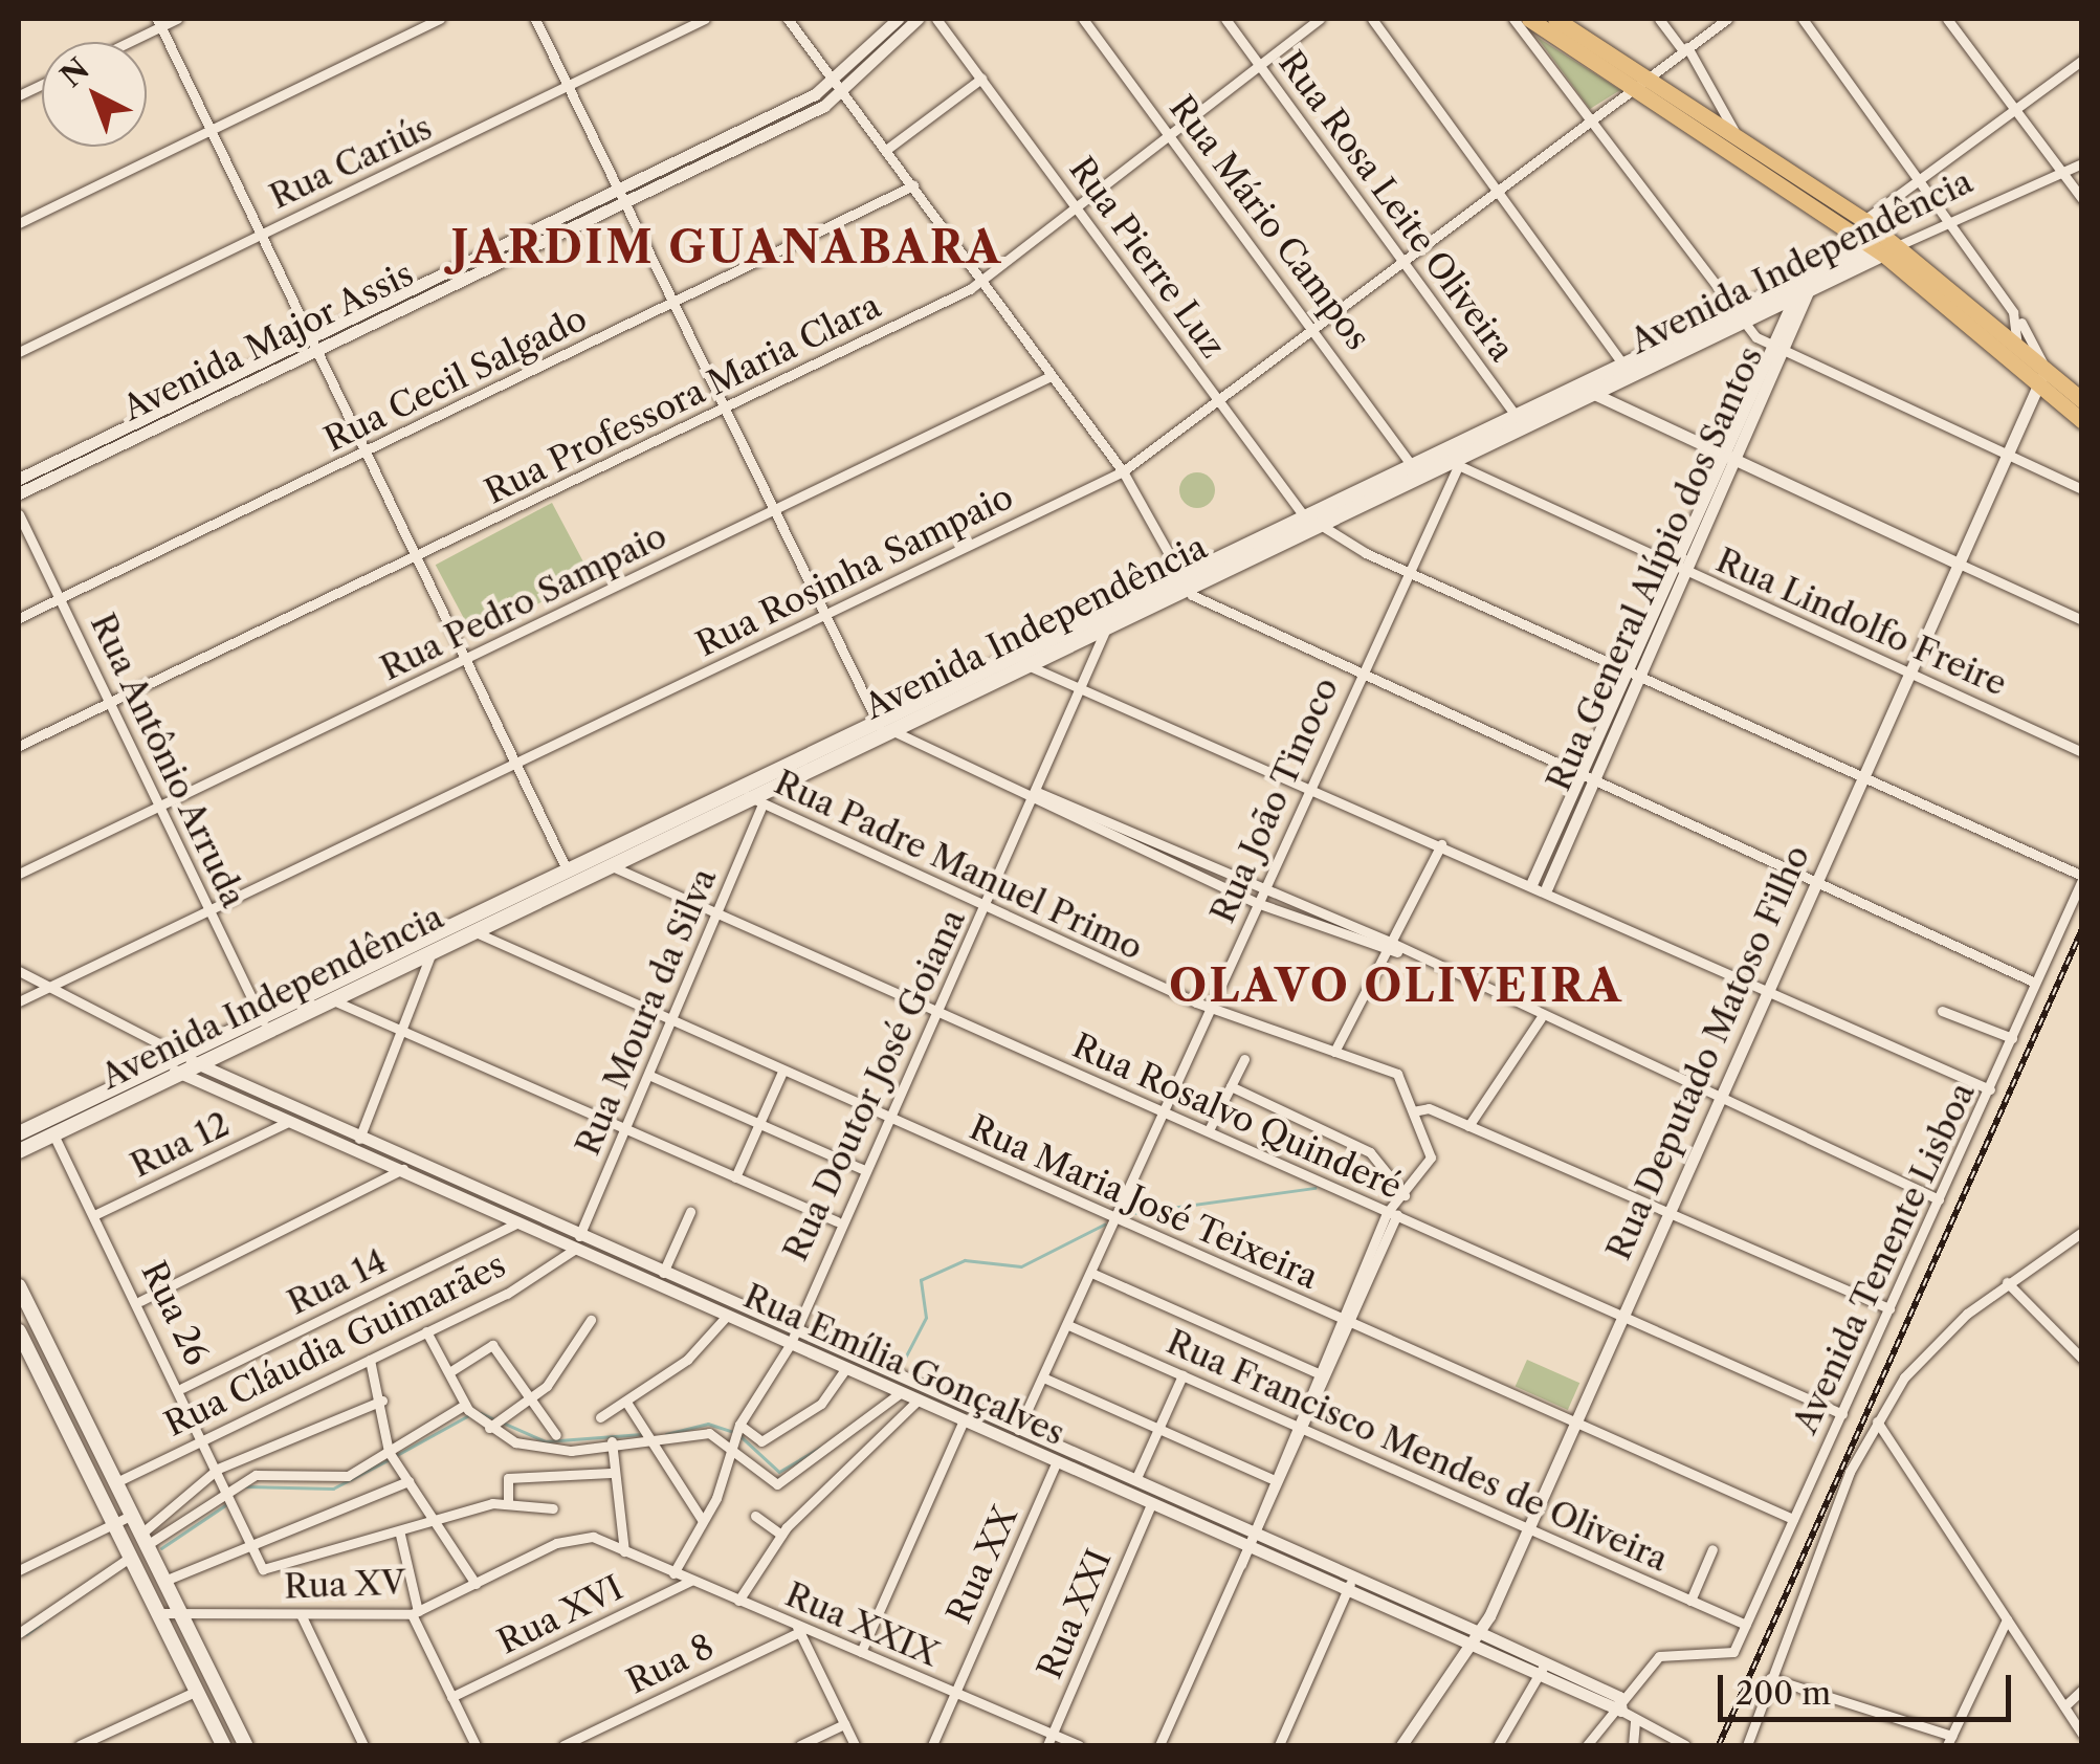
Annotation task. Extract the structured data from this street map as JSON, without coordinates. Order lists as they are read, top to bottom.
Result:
{
  "streets": {
    "main road": ["Avenida Independência"],
    "street": [
      "Rua Cariús",
      "Rua Rosa Leite Oliveira",
      "Rua Mário Campos",
      "Rua Pierre Luz",
      "Avenida Major Assis",
      "Rua Cecil Salgado",
      "Rua Professora Maria Clara",
      "Rua General Alípio dos Santos",
      "Rua Rosinha Sampaio",
      "Rua Pedro Sampaio",
      "Rua Lindolfo Freire",
      "Rua Antônio Arruda",
      "Rua João Tinoco",
      "Rua Padre Manuel Primo",
      "Rua Moura da Silva",
      "Rua Deputado Matoso Filho",
      "Rua Doutor José Goiana",
      "Rua Rosalvo Quinderé",
      "Rua 12",
      "Rua Maria José Teixeira",
      "Avenida Tenente Lisboa",
      "Rua 14",
      "Rua 26",
      "Rua Cláudia Guimarães",
      "Rua Emília Gonçalves",
      "Rua Francisco Mendes de Oliveira",
      "Rua XX",
      "Rua XV",
      "Rua XXI",
      "Rua XVI",
      "Rua XXIX",
      "Rua 8"
    ]
  },
  "crossings": [
    ["Rua Rosa Leite Oliveira", "Avenida Independência"],
    ["Rua Rosa Leite Oliveira", "Rua Professora Maria Clara"],
    ["Rua Rosa Leite Oliveira", "Rua Rosinha Sampaio"],
    ["Rua Mário Campos", "Avenida Independência"],
    ["Rua Mário Campos", "Rua Professora Maria Clara"],
    ["Rua Mário Campos", "Rua Rosinha Sampaio"],
    ["Rua Pierre Luz", "Avenida Independência"],
    ["Rua Pierre Luz", "Rua Professora Maria Clara"],
    ["Rua Pierre Luz", "Rua General Alípio dos Santos"],
    ["Rua Pierre Luz", "Rua Rosinha Sampaio"],
    ["Rua Pierre Luz", "Rua João Tinoco"],
    ["Rua Pierre Luz", "Rua Deputado Matoso Filho"],
    ["Rua Pierre Luz", "Avenida Tenente Lisboa"],
    ["Avenida Independência", "Rua General Alípio dos Santos"],
    ["Avenida Independência", "Rua Lindolfo Freire"],
    ["Avenida Independência", "Rua Antônio Arruda"],
    ["Avenida Independência", "Rua João Tinoco"],
    ["Avenida Independência", "Rua Padre Manuel Primo"],
    ["Avenida Independência", "Rua Moura da Silva"],
    ["Avenida Independência", "Rua Doutor José Goiana"],
    ["Avenida Independência", "Rua Rosalvo Quinderé"],
    ["Avenida Independência", "Rua Maria José Teixeira"],
    ["Avenida Independência", "Rua 26"],
    ["Avenida Independência", "Rua Emília Gonçalves"],
    ["Rua Cecil Salgado", "Rua Antônio Arruda"],
    ["Rua Professora Maria Clara", "Rua Antônio Arruda"],
    ["Rua General Alípio dos Santos", "Rua Lindolfo Freire"],
    ["Rua Rosinha Sampaio", "Rua Antônio Arruda"],
    ["Rua Pedro Sampaio", "Rua Antônio Arruda"],
    ["Rua Lindolfo Freire", "Rua João Tinoco"],
    ["Rua Lindolfo Freire", "Rua Deputado Matoso Filho"],
    ["Rua João Tinoco", "Rua Padre Manuel Primo"],
    ["Rua João Tinoco", "Rua Rosalvo Quinderé"],
    ["Rua João Tinoco", "Rua Maria José Teixeira"],
    ["Rua João Tinoco", "Rua Emília Gonçalves"],
    ["Rua João Tinoco", "Rua Francisco Mendes de Oliveira"],
    ["Rua Padre Manuel Primo", "Rua Moura da Silva"],
    ["Rua Padre Manuel Primo", "Rua Doutor José Goiana"],
    ["Rua Moura da Silva", "Rua Rosalvo Quinderé"],
    ["Rua Moura da Silva", "Rua Maria José Teixeira"],
    ["Rua Moura da Silva", "Rua Emília Gonçalves"],
    ["Rua Deputado Matoso Filho", "Rua Rosalvo Quinderé"],
    ["Rua Deputado Matoso Filho", "Rua Maria José Teixeira"],
    ["Rua Deputado Matoso Filho", "Rua Emília Gonçalves"],
    ["Rua Deputado Matoso Filho", "Rua Francisco Mendes de Oliveira"],
    ["Rua Doutor José Goiana", "Rua Rosalvo Quinderé"],
    ["Rua Doutor José Goiana", "Rua Maria José Teixeira"],
    ["Rua Doutor José Goiana", "Rua Emília Gonçalves"],
    ["Rua Doutor José Goiana", "Rua XXIX"],
    ["Rua Rosalvo Quinderé", "Avenida Tenente Lisboa"],
    ["Rua 12", "Rua 26"],
    ["Rua 12", "Rua Emília Gonçalves"],
    ["Rua Maria José Teixeira", "Avenida Tenente Lisboa"],
    ["Avenida Tenente Lisboa", "Rua Emília Gonçalves"],
    ["Avenida Tenente Lisboa", "Rua Francisco Mendes de Oliveira"],
    ["Rua 14", "Rua 26"],
    ["Rua 14", "Rua Emília Gonçalves"],
    ["Rua 26", "Rua Cláudia Guimarães"],
    ["Rua Cláudia Guimarães", "Rua Emília Gonçalves"],
    ["Rua Emília Gonçalves", "Rua XX"],
    ["Rua Emília Gonçalves", "Rua XXI"],
    ["Rua XX", "Rua XXIX"],
    ["Rua XV", "Rua XXIX"],
    ["Rua XXI", "Rua XXIX"],
    ["Rua XVI", "Rua XXIX"]
  ],
  "districts": ["JARDIM GUANABARA", "OLAVO OLIVEIRA"],
  "scale_bar": "200 m",
  "north": "top left"
}
